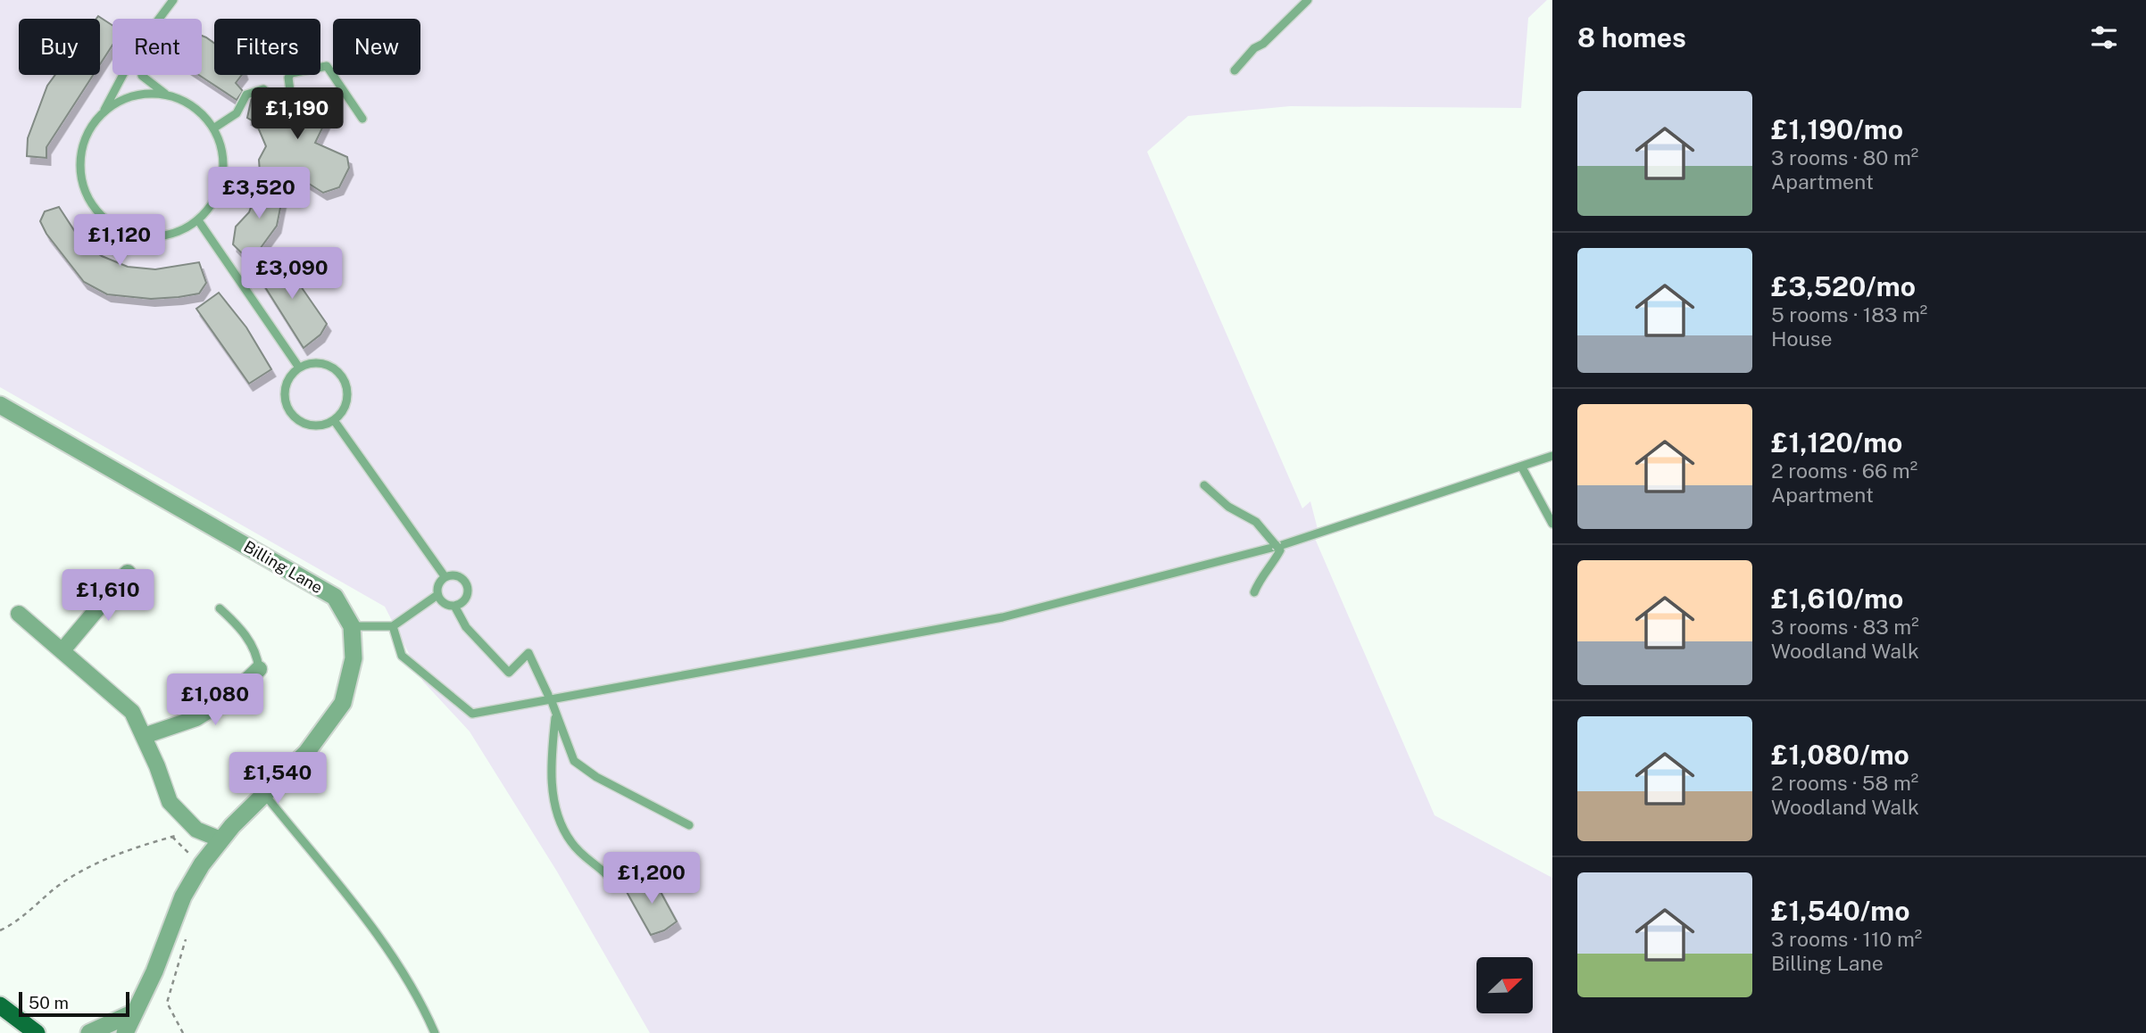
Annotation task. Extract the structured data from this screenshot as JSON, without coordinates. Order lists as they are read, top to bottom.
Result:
{
  "streets": {
    "street": ["Billing Lane"]
  },
  "scale_bar": "50 m",
  "north": "top right",
  "page": {
    "heading": "8 homes",
    "chip": [
      "Buy",
      "Rent",
      "Filters",
      "New"
    ],
    "list": [
      {
        "name": "£1,190/mo",
        "note": "3 rooms · 80 m² · Apartment"
      },
      {
        "name": "£3,520/mo",
        "note": "5 rooms · 183 m² · House"
      },
      {
        "name": "£1,120/mo",
        "note": "2 rooms · 66 m² · Apartment"
      },
      {
        "name": "£1,610/mo",
        "note": "3 rooms · 83 m² · Woodland Walk"
      },
      {
        "name": "£1,080/mo",
        "note": "2 rooms · 58 m² · Woodland Walk"
      },
      {
        "name": "£1,540/mo",
        "note": "3 rooms · 110 m² · Billing Lane"
      }
    ],
    "price": [
      "£1,190",
      "£3,520",
      "£1,120",
      "£3,090",
      "£1,610",
      "£1,080",
      "£1,540",
      "£1,200"
    ],
    "scale": "50 m"
  }
}
